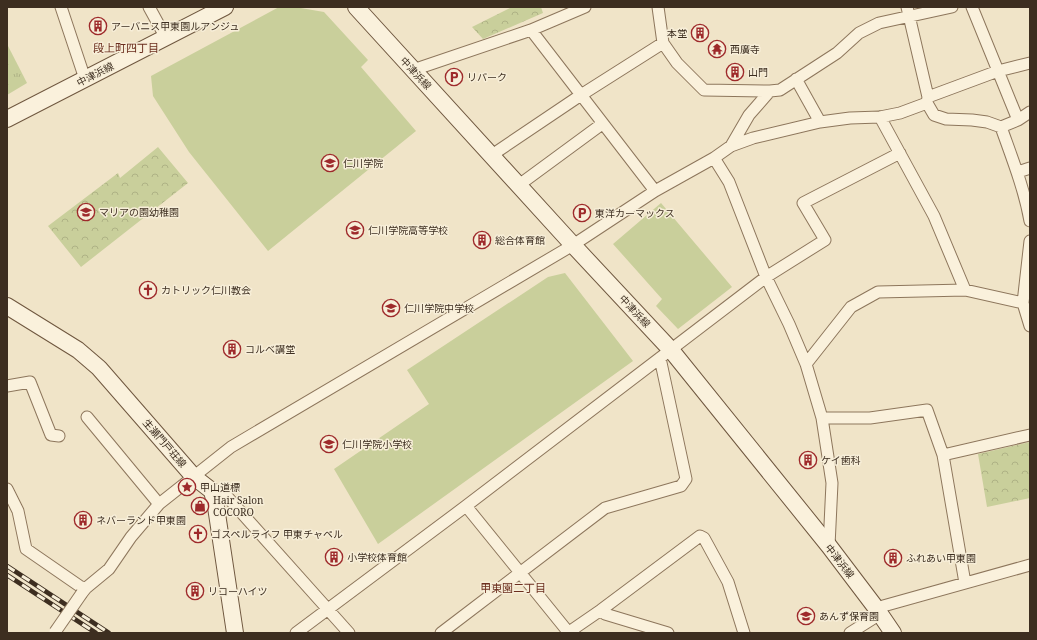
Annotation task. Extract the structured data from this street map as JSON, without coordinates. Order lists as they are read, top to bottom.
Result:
{
  "streets": {
    "street": ["中津浜線", "生瀬門戸荘線"]
  },
  "districts": ["段上町四丁目", "甲東園二丁目"],
  "places": {
    "building": [
      "アーバニス甲東園ルアンジュ",
      "本堂",
      "山門",
      "総合体育館",
      "コルベ講堂",
      "ケイ歯科",
      "ネバーランド甲東園",
      "小学校体育館",
      "ふれあい甲東園",
      "リコーハイツ"
    ],
    "temple": ["西廣寺"],
    "parking": ["リパーク", "東洋カーマックス"],
    "school or university": [
      "仁川学院",
      "マリアの園幼稚園",
      "仁川学院高等学校",
      "仁川学院中学校",
      "仁川学院小学校",
      "あんず保育園"
    ],
    "church": ["カトリック仁川教会", "ゴスペルライフ 甲東チャペル"],
    "place": ["甲山道標"],
    "shop": ["Hair Salon COCORO"]
  }
}
